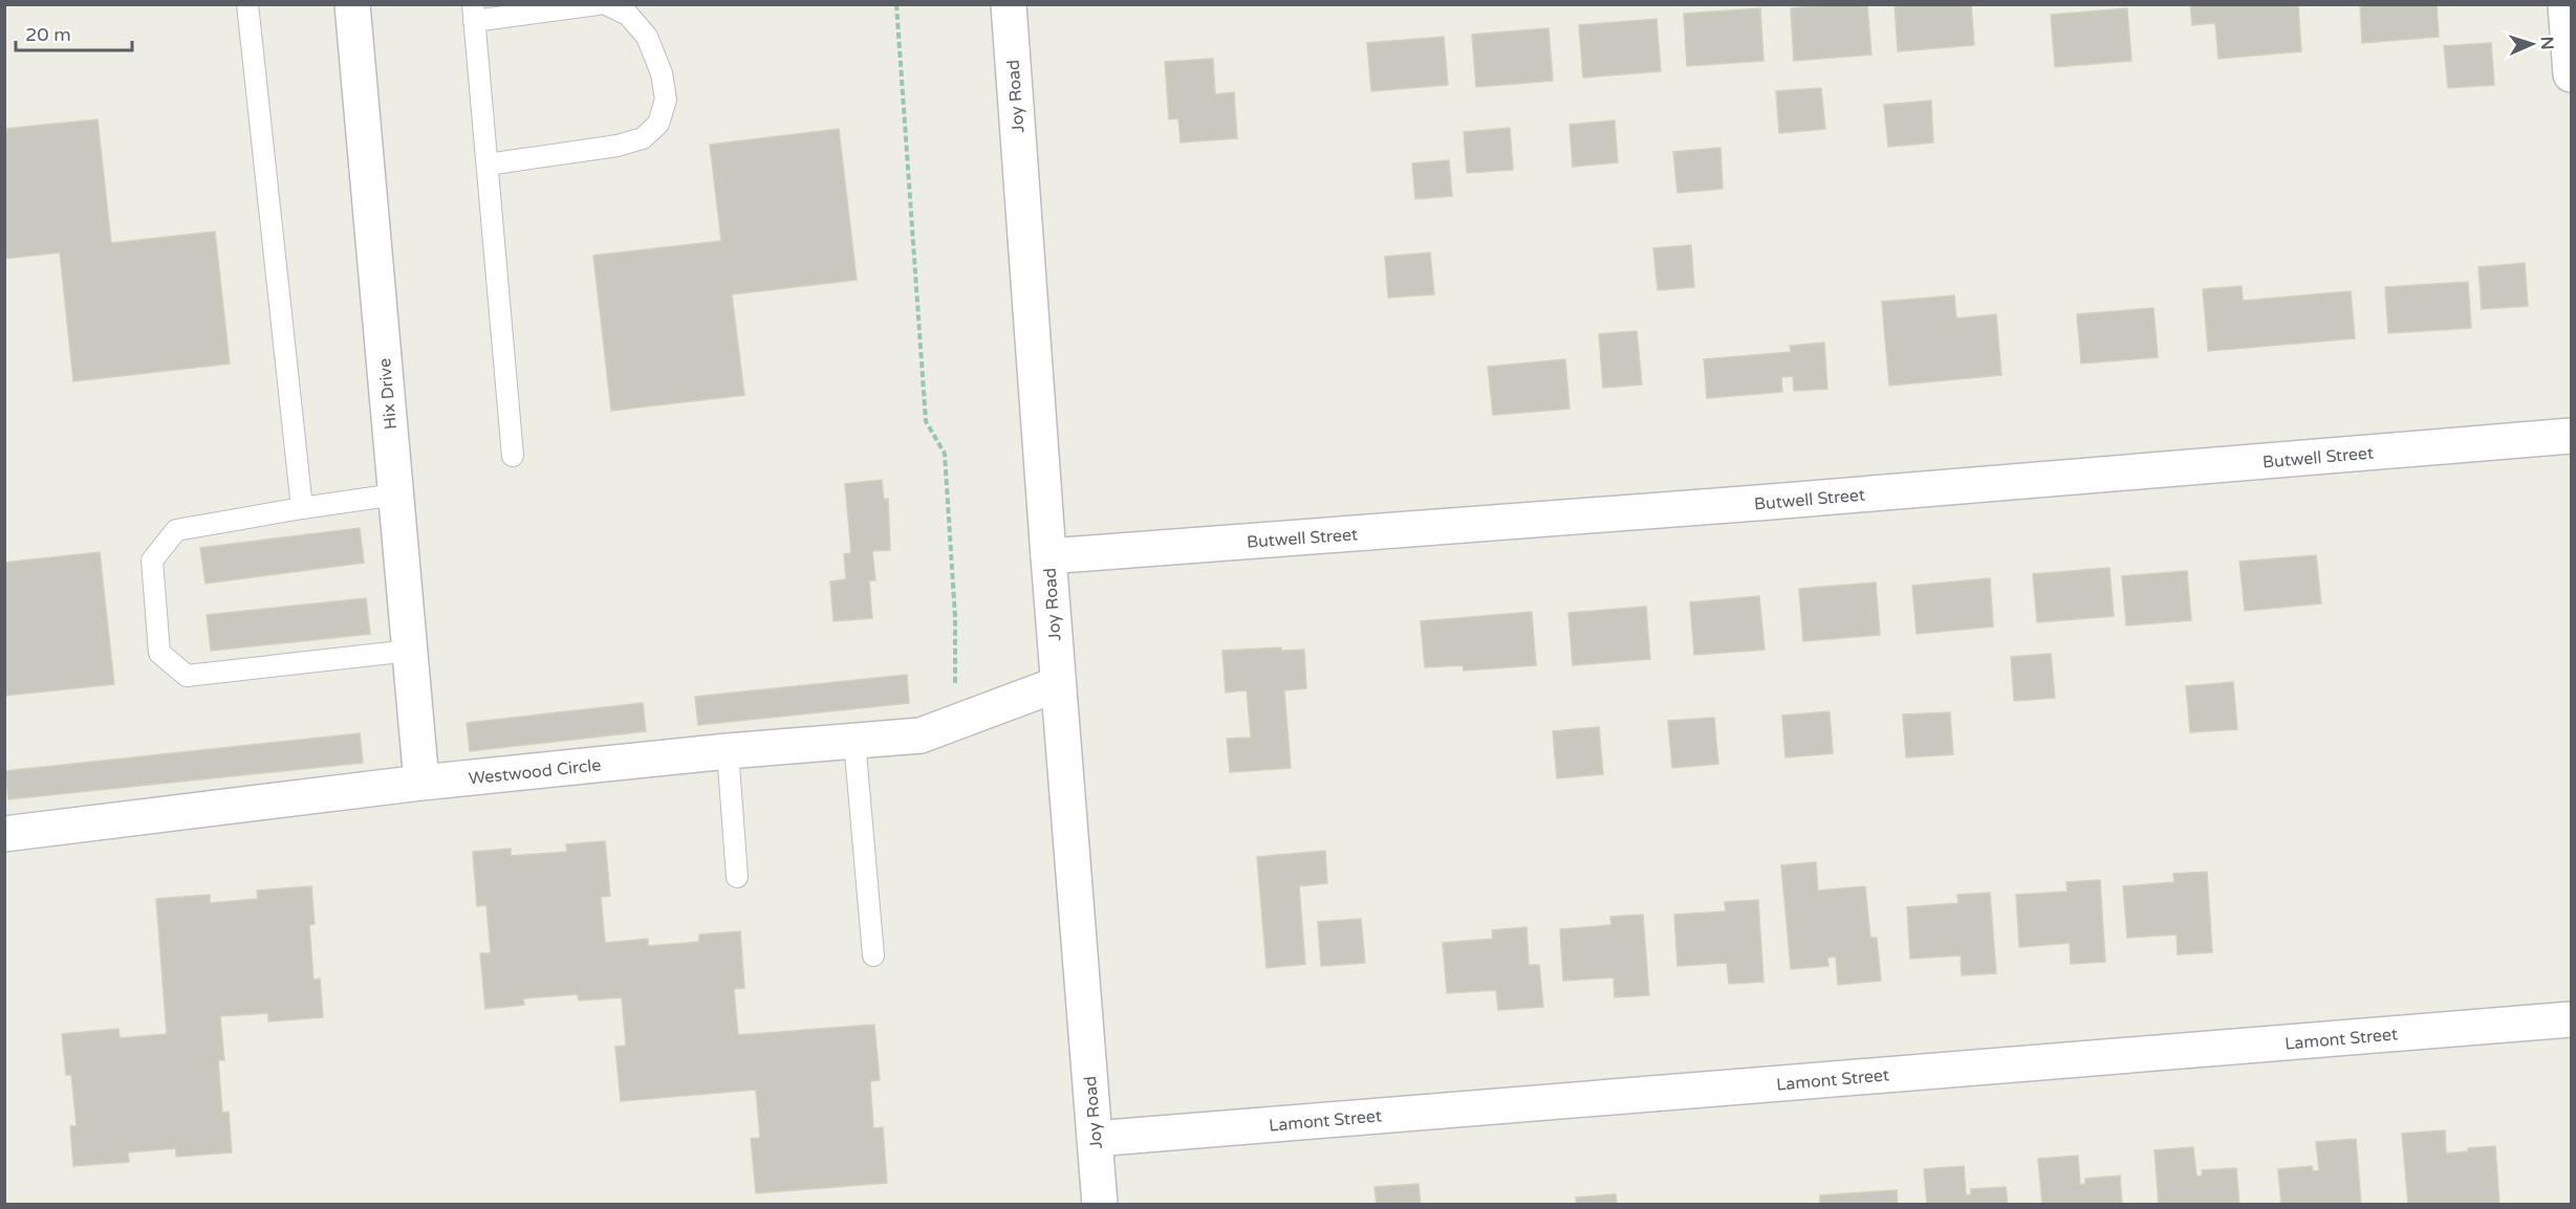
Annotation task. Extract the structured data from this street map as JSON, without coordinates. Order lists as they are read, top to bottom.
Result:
{
  "streets": {
    "street": [
      "Joy Road",
      "Hix Drive",
      "Butwell Street",
      "Westwood Circle",
      "Lamont Street"
    ]
  },
  "crossings": [
    ["Joy Road", "Butwell Street"],
    ["Joy Road", "Westwood Circle"],
    ["Joy Road", "Lamont Street"],
    ["Hix Drive", "Westwood Circle"]
  ],
  "scale_bar": "20 m",
  "north": "right"
}
